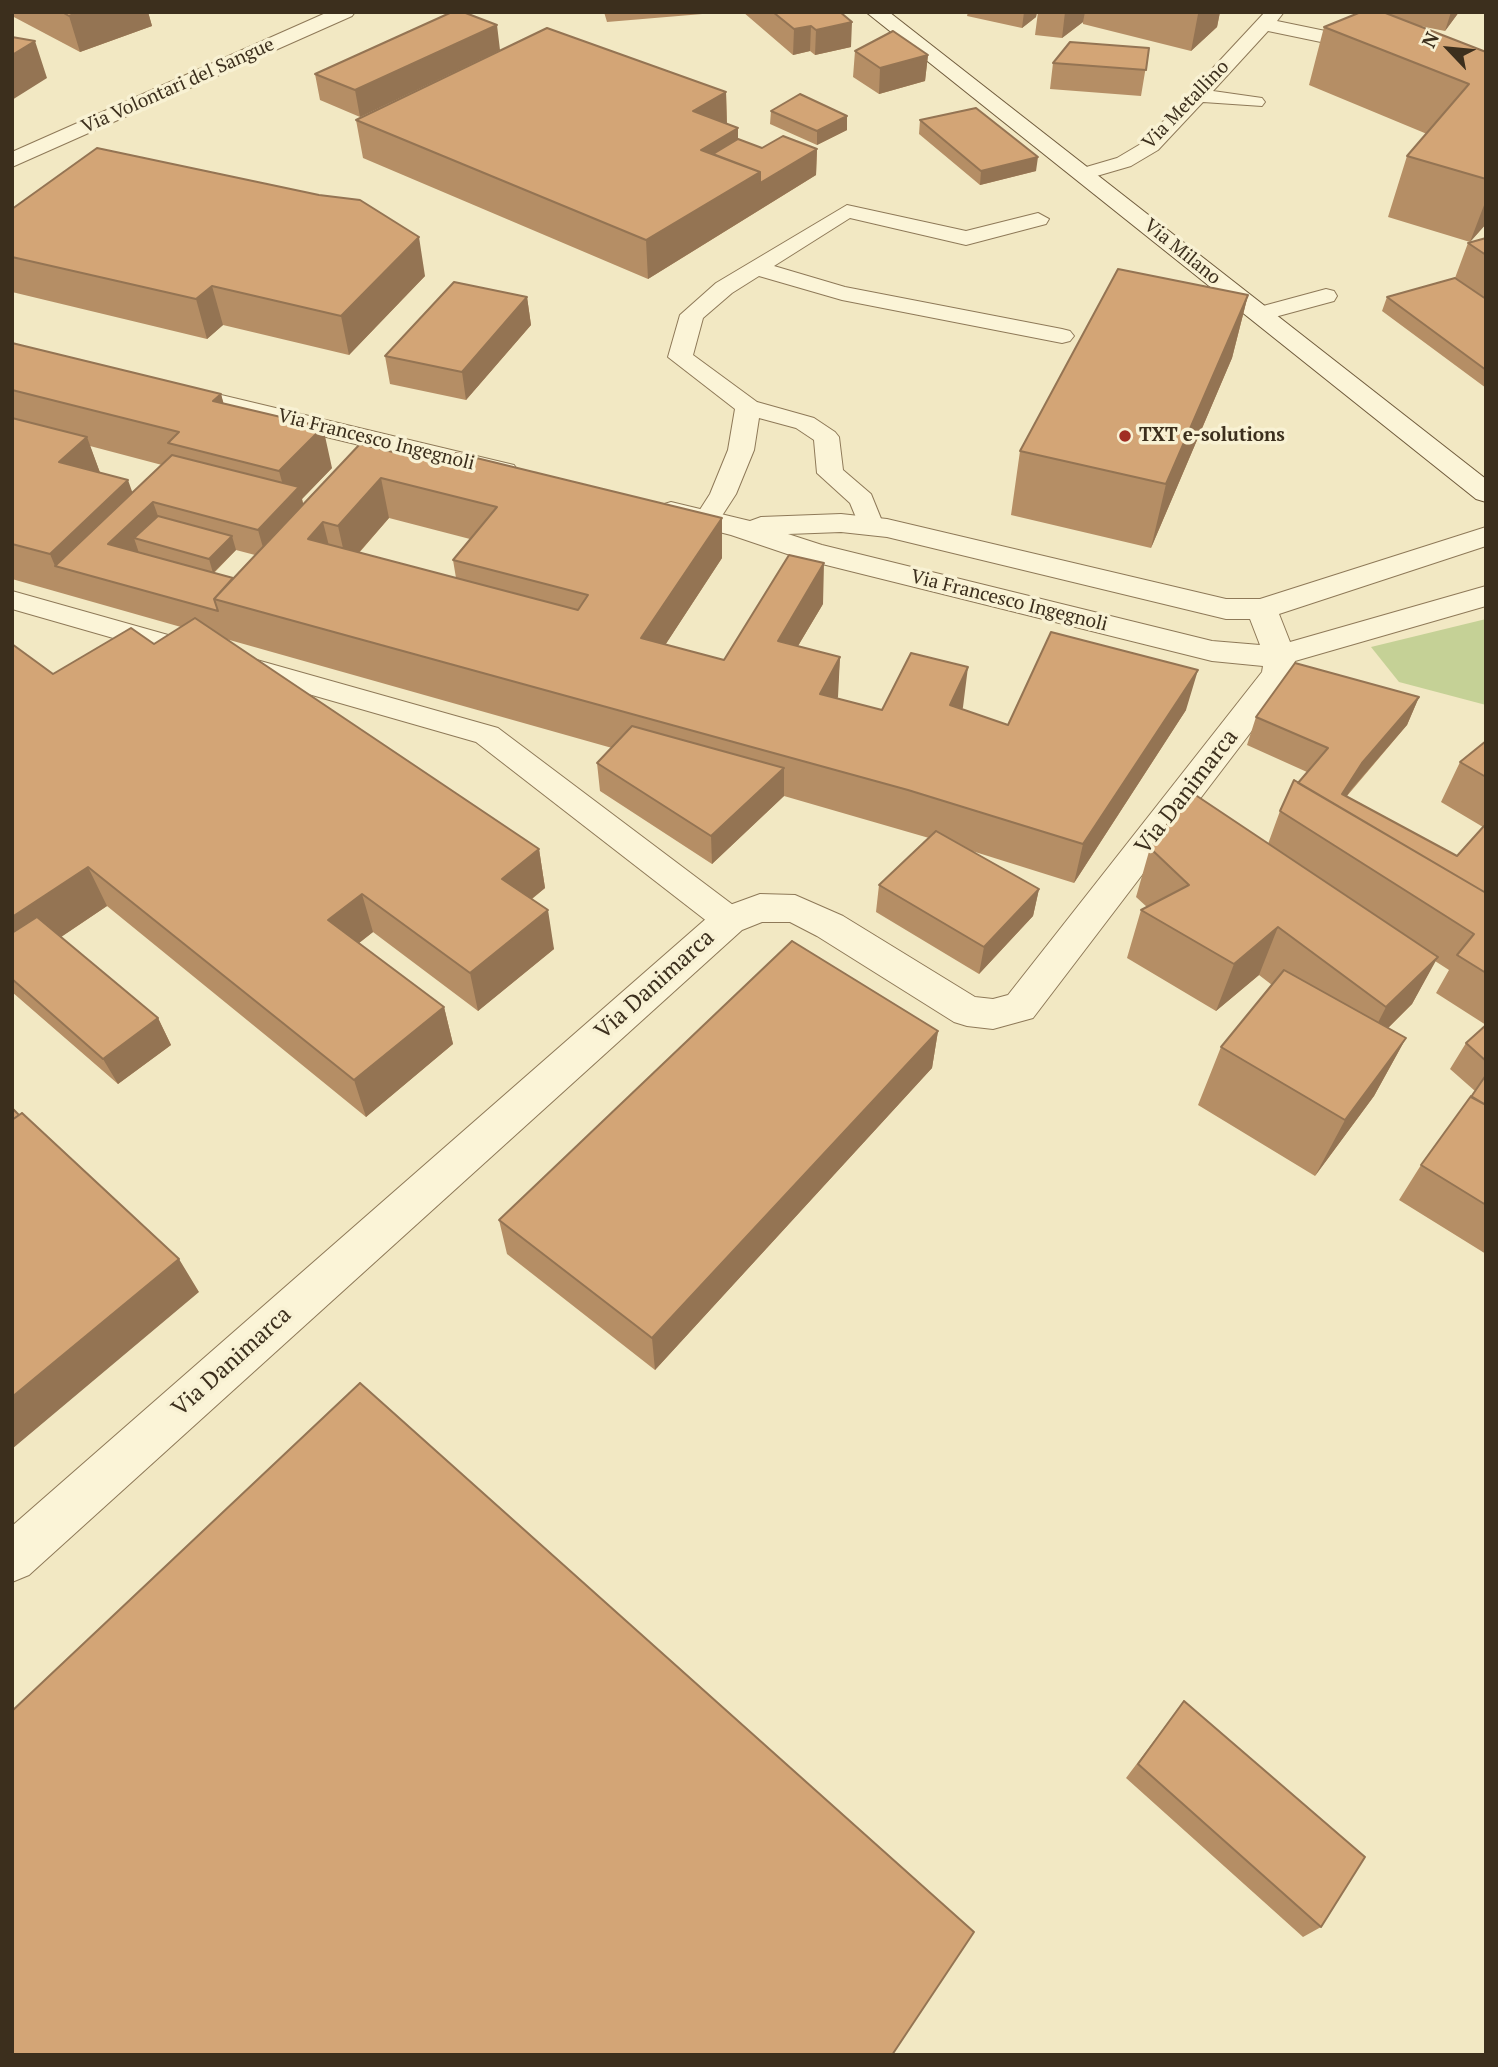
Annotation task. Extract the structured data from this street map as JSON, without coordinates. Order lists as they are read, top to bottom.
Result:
{
  "streets": {
    "street": [
      "Via Volontari del Sangue",
      "Via Milano",
      "Via Francesco Ingegnoli",
      "Via Danimarca"
    ],
    "lane": ["Via Metallino"]
  },
  "crossings": [
    ["Via Metallino", "Via Milano"],
    ["Via Francesco Ingegnoli", "Via Danimarca"]
  ],
  "places": ["TXT e-solutions"],
  "north": "top left"
}
